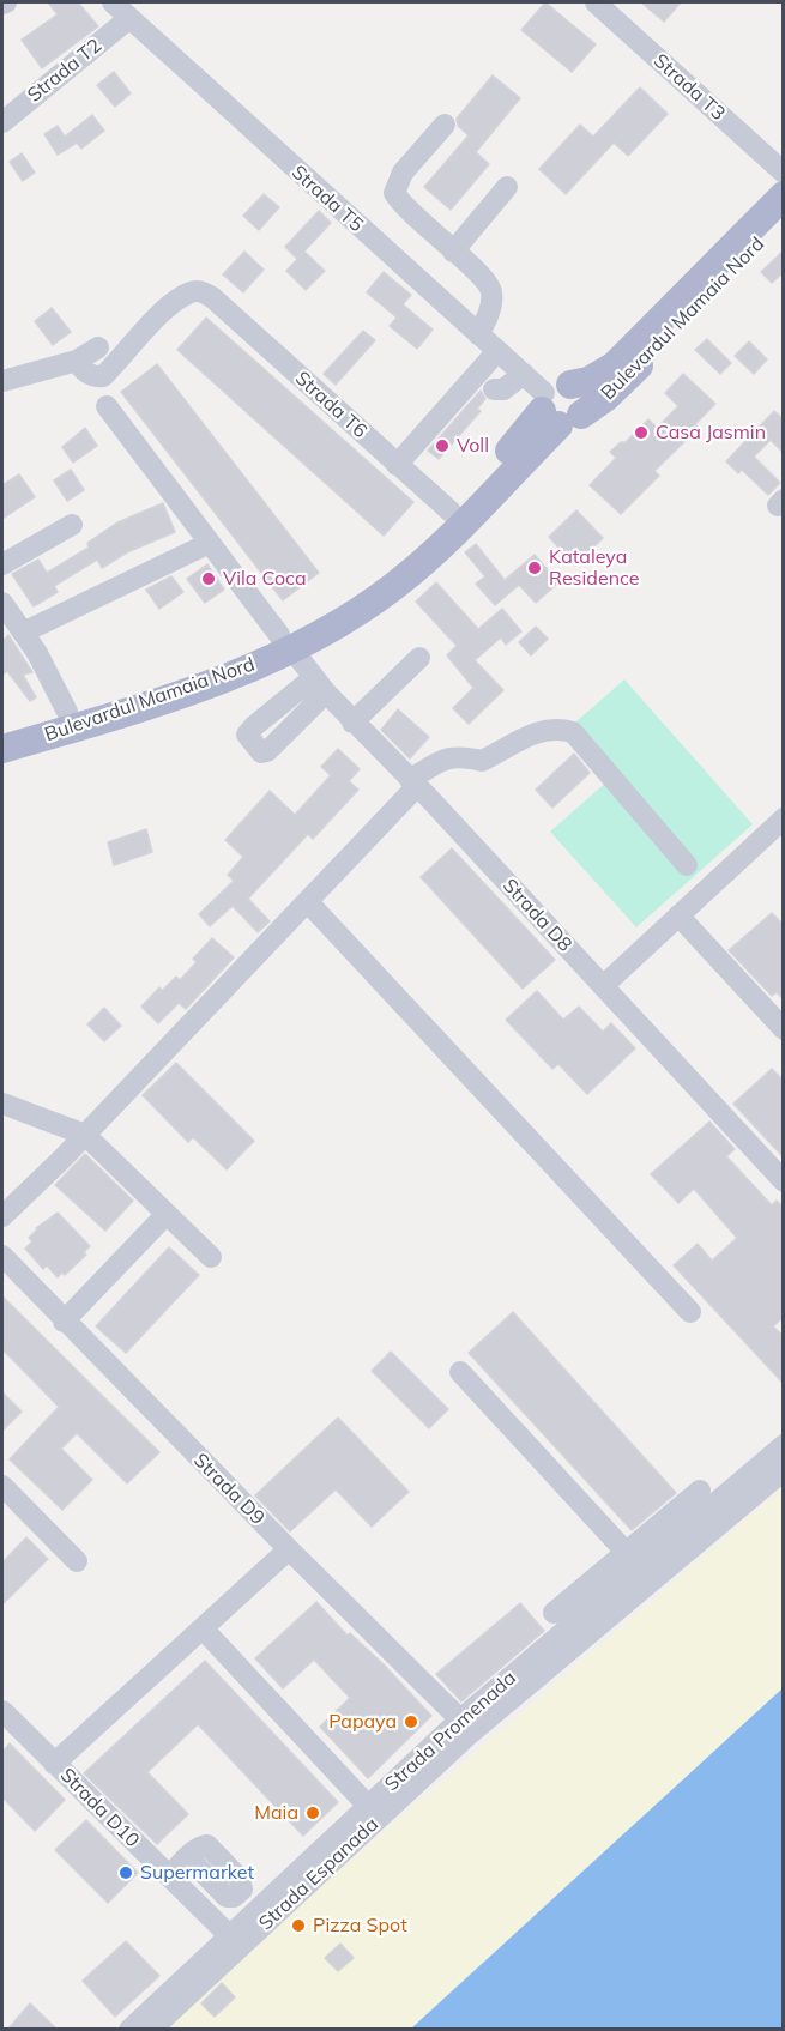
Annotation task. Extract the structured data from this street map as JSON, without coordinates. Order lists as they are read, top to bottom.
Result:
{
  "streets": {
    "main road": ["Bulevardul Mamaia Nord"],
    "street": [
      "Strada T2",
      "Strada T3",
      "Strada T5",
      "Strada T6",
      "Strada D8",
      "Strada D9",
      "Strada Promenada",
      "Strada D10",
      "Strada Espanada"
    ]
  },
  "crossings": [
    ["Strada T2", "Strada T5"],
    ["Strada T5", "Bulevardul Mamaia Nord"],
    ["Bulevardul Mamaia Nord", "Strada T6"],
    ["Bulevardul Mamaia Nord", "Strada D8"],
    ["Strada D9", "Strada Promenada"],
    ["Strada Promenada", "Strada D10"]
  ],
  "places": [
    "Casa Jasmin",
    "Voll",
    "Kataleya Residence",
    "Vila Coca",
    "Papaya",
    "Maia",
    "Supermarket",
    "Pizza Spot"
  ]
}
